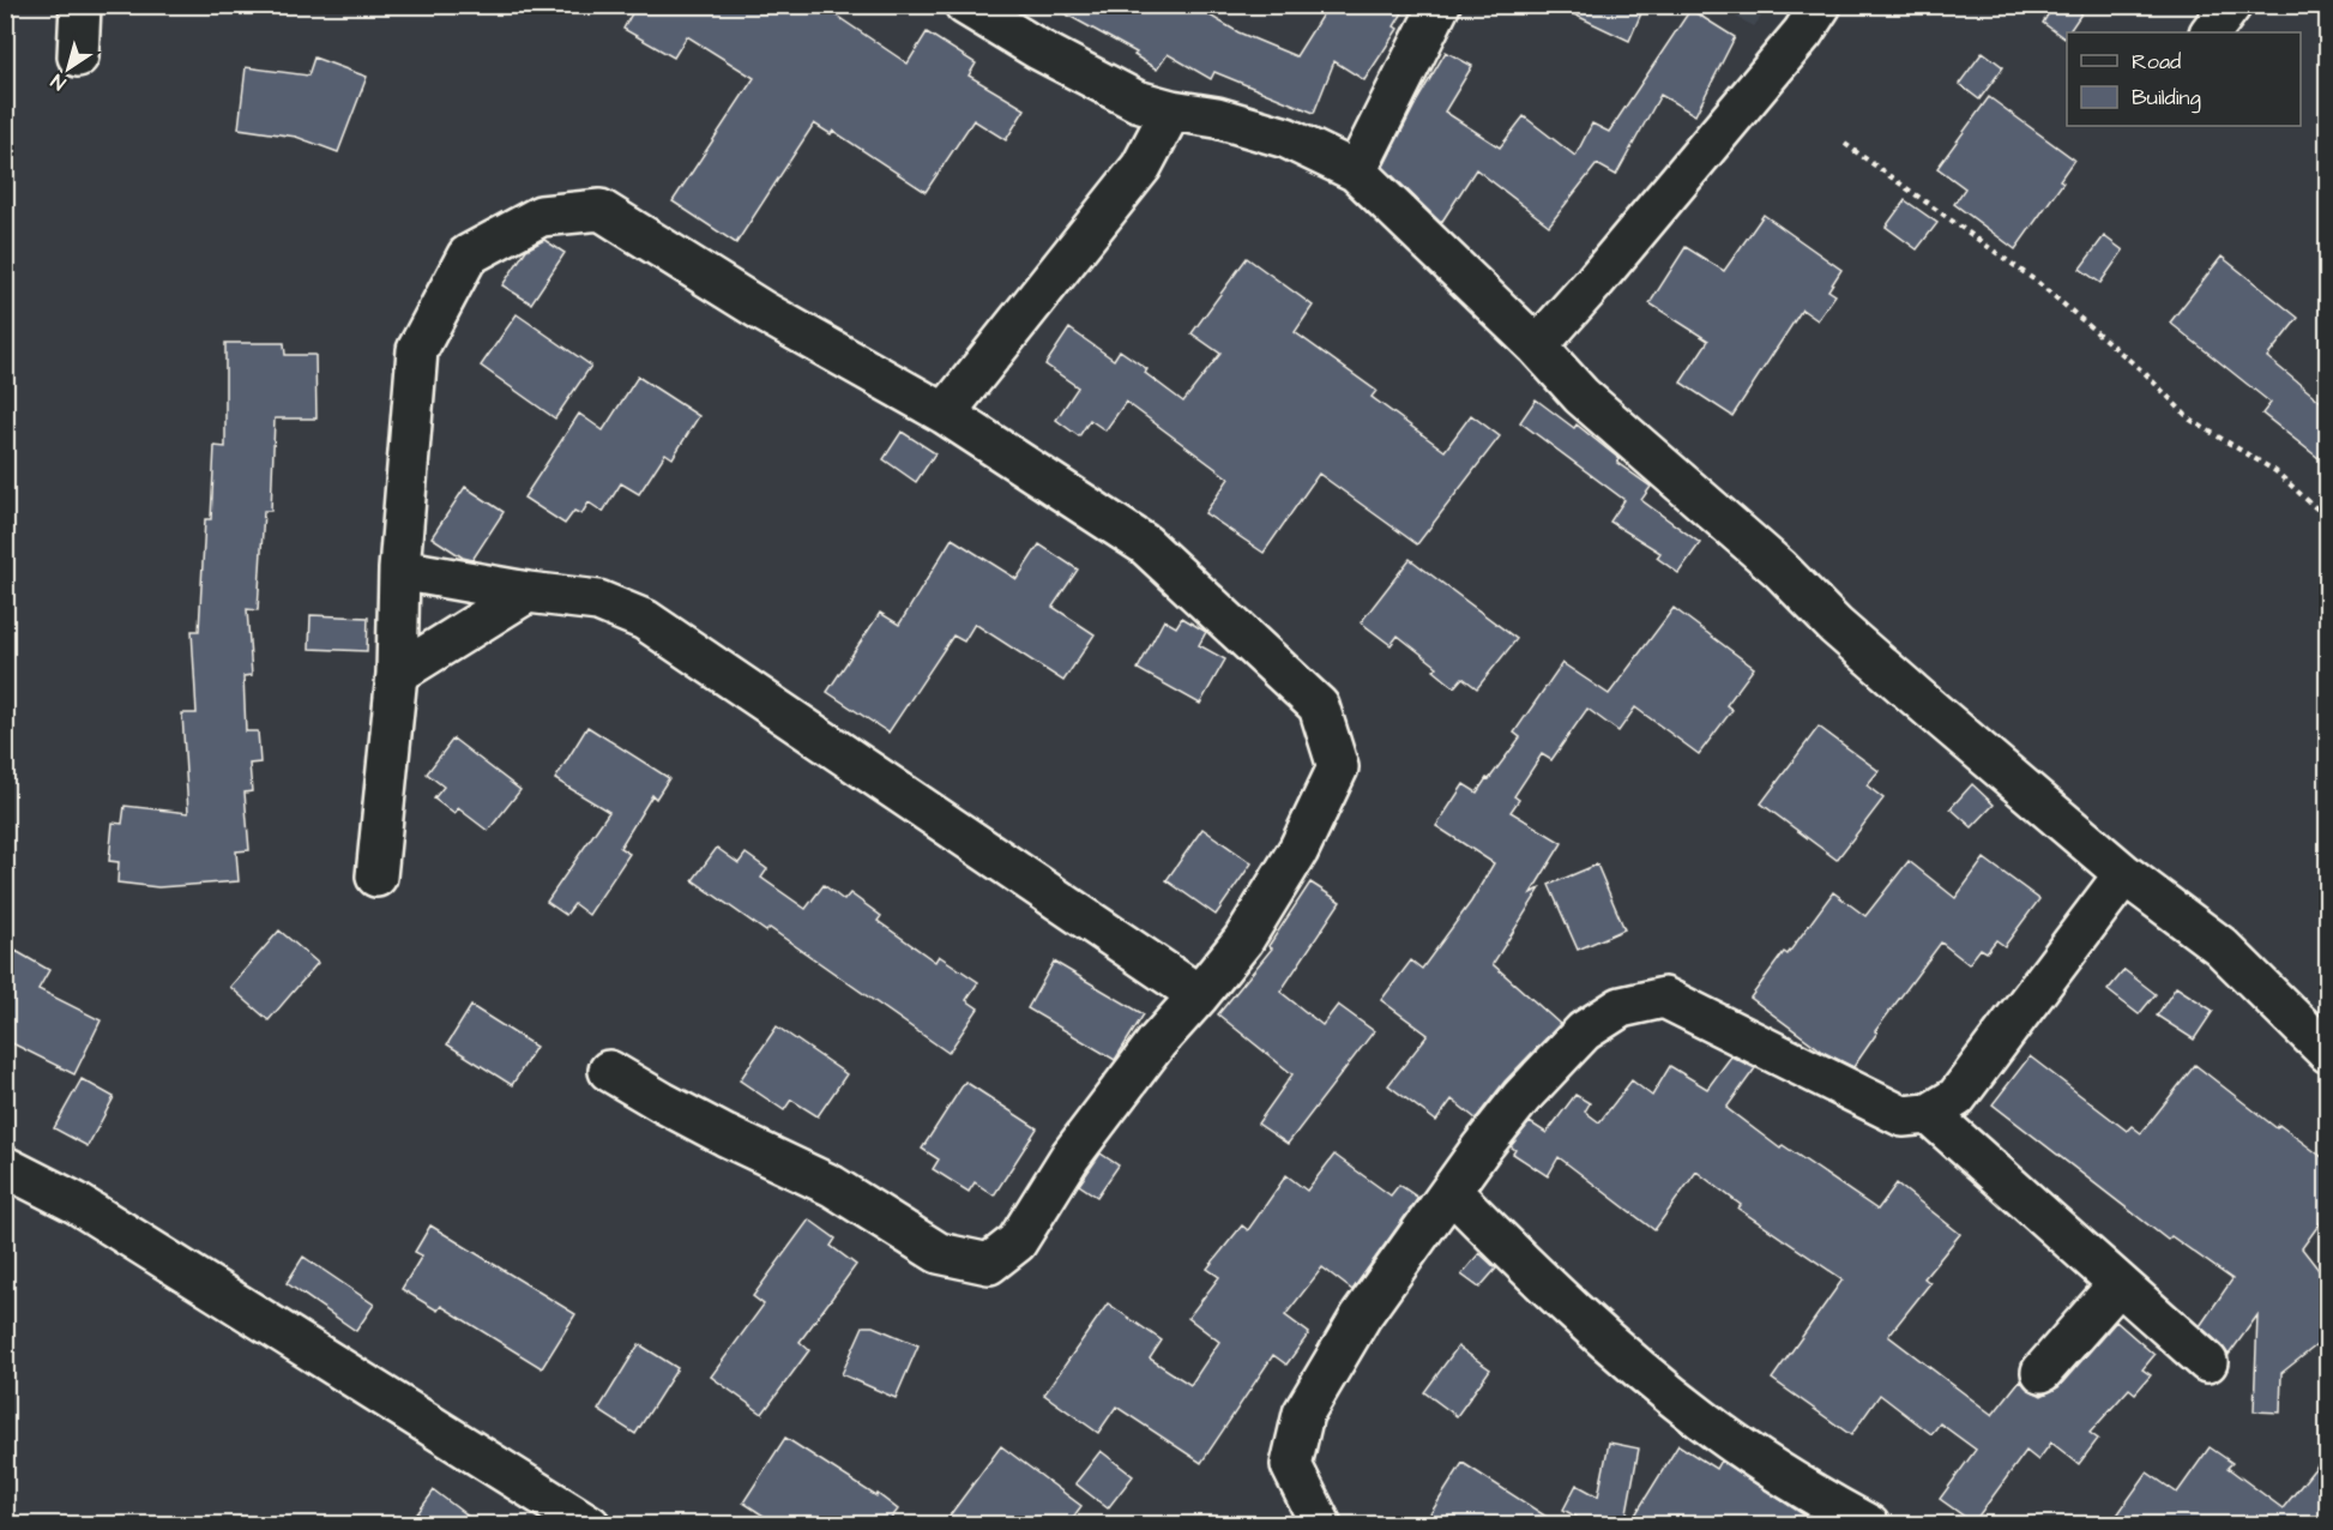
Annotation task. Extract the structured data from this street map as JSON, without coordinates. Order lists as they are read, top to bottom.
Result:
{
  "legend": ["Road", "Building"],
  "north": "bottom left"
}
